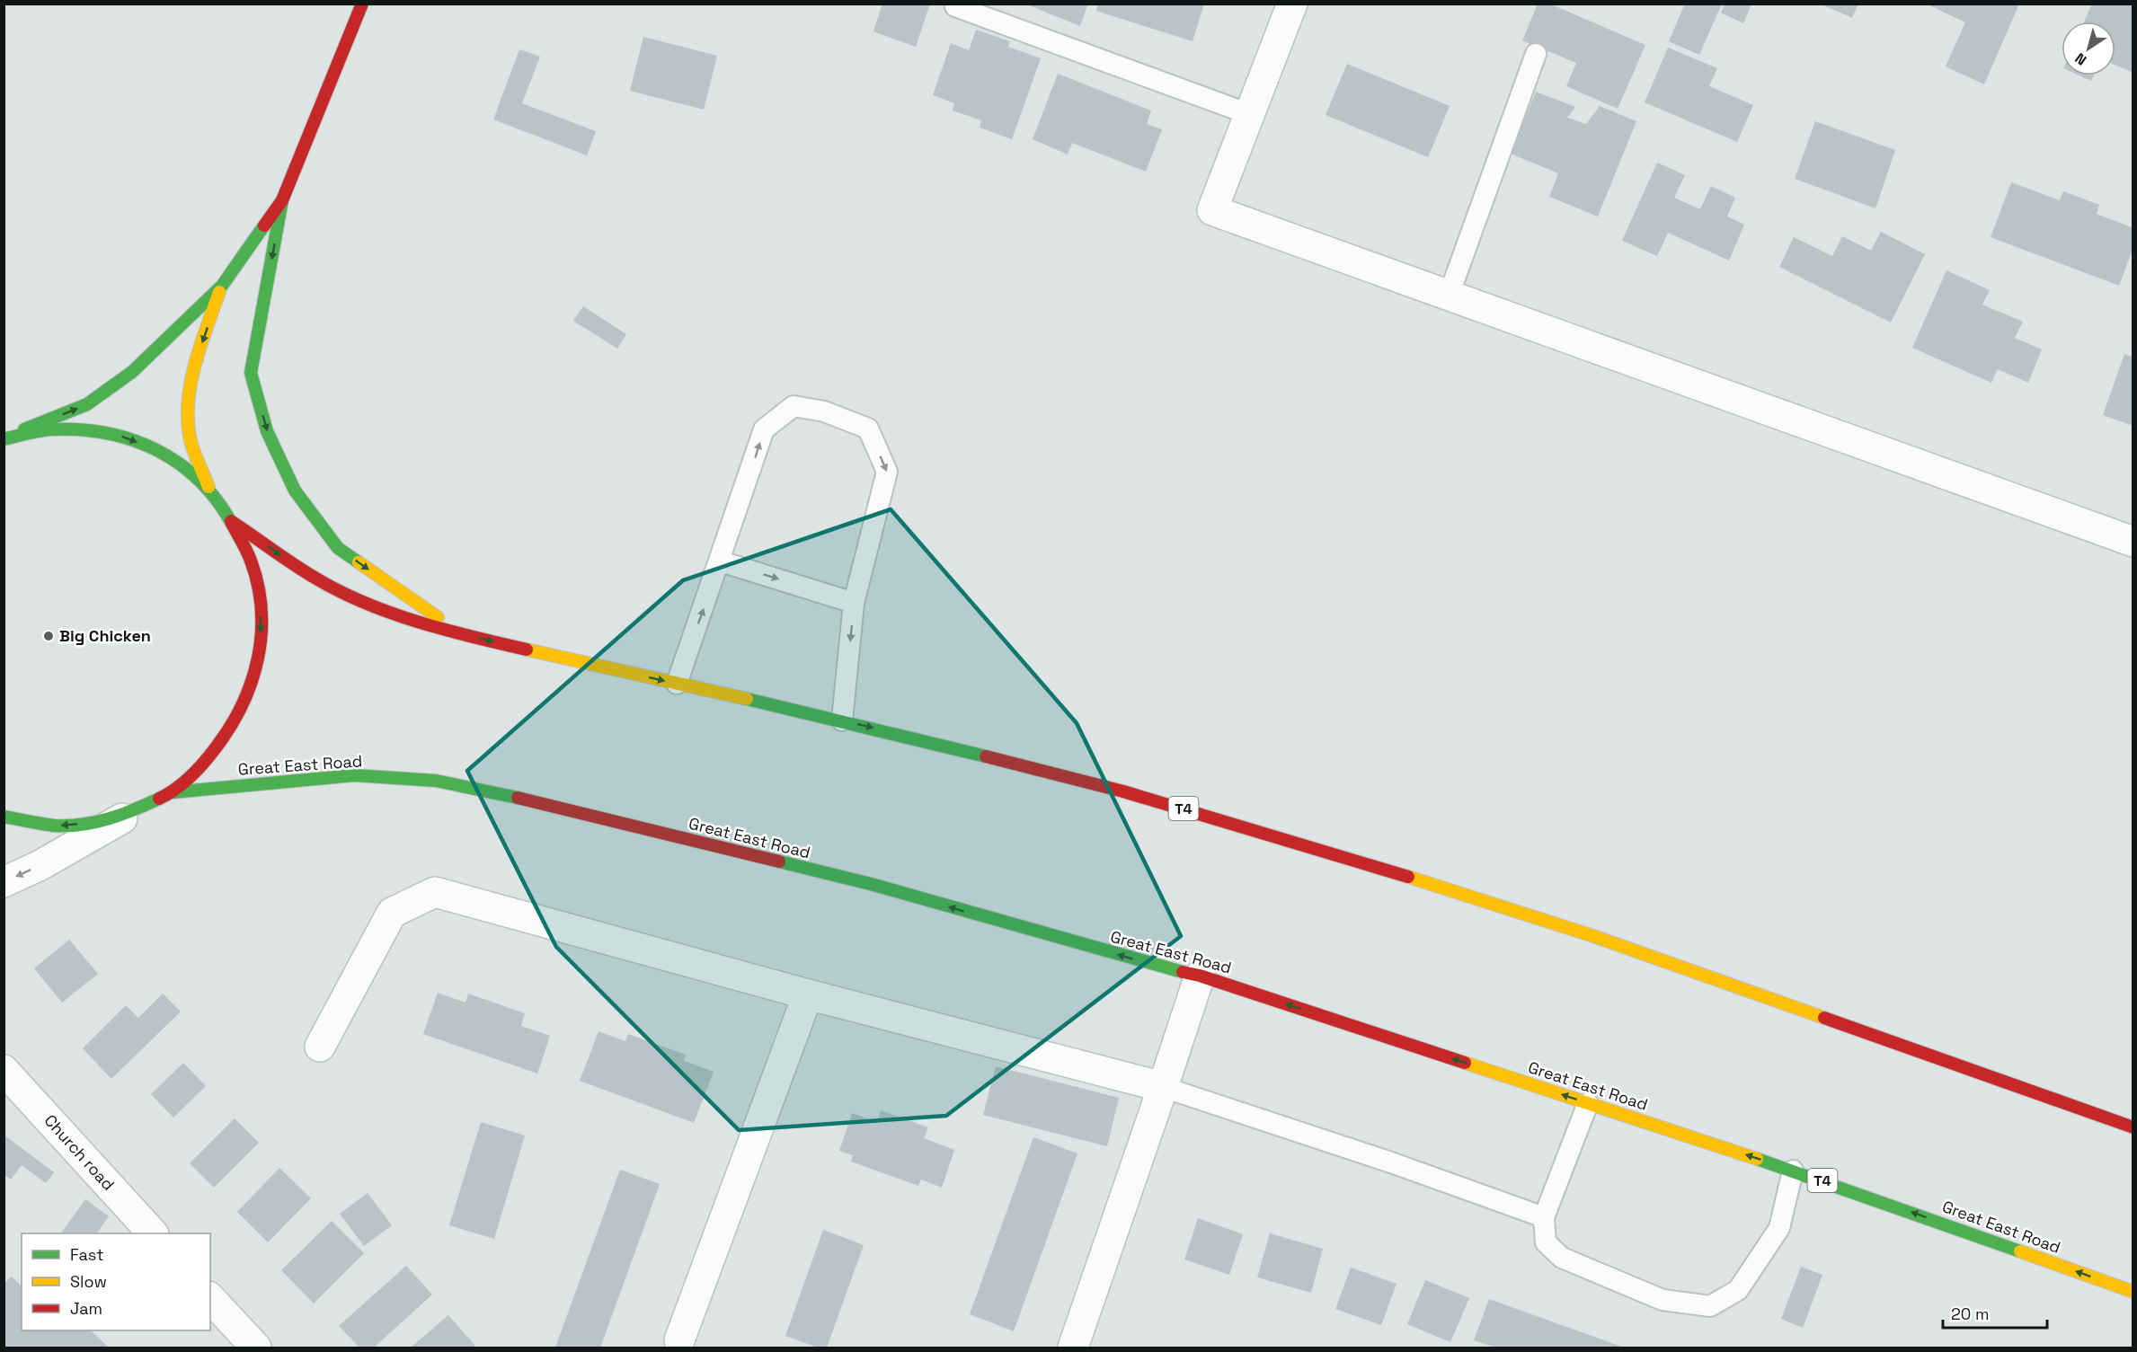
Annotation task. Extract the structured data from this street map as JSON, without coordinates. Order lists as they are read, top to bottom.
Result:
{
  "streets": {
    "main road": ["Great East Road", "T4"],
    "street": ["Church road"]
  },
  "one_way": ["Great East Road"],
  "places": ["Big Chicken"],
  "legend": ["Fast", "Slow", "Jam"],
  "scale_bar": "20 m",
  "north": "bottom left"
}
